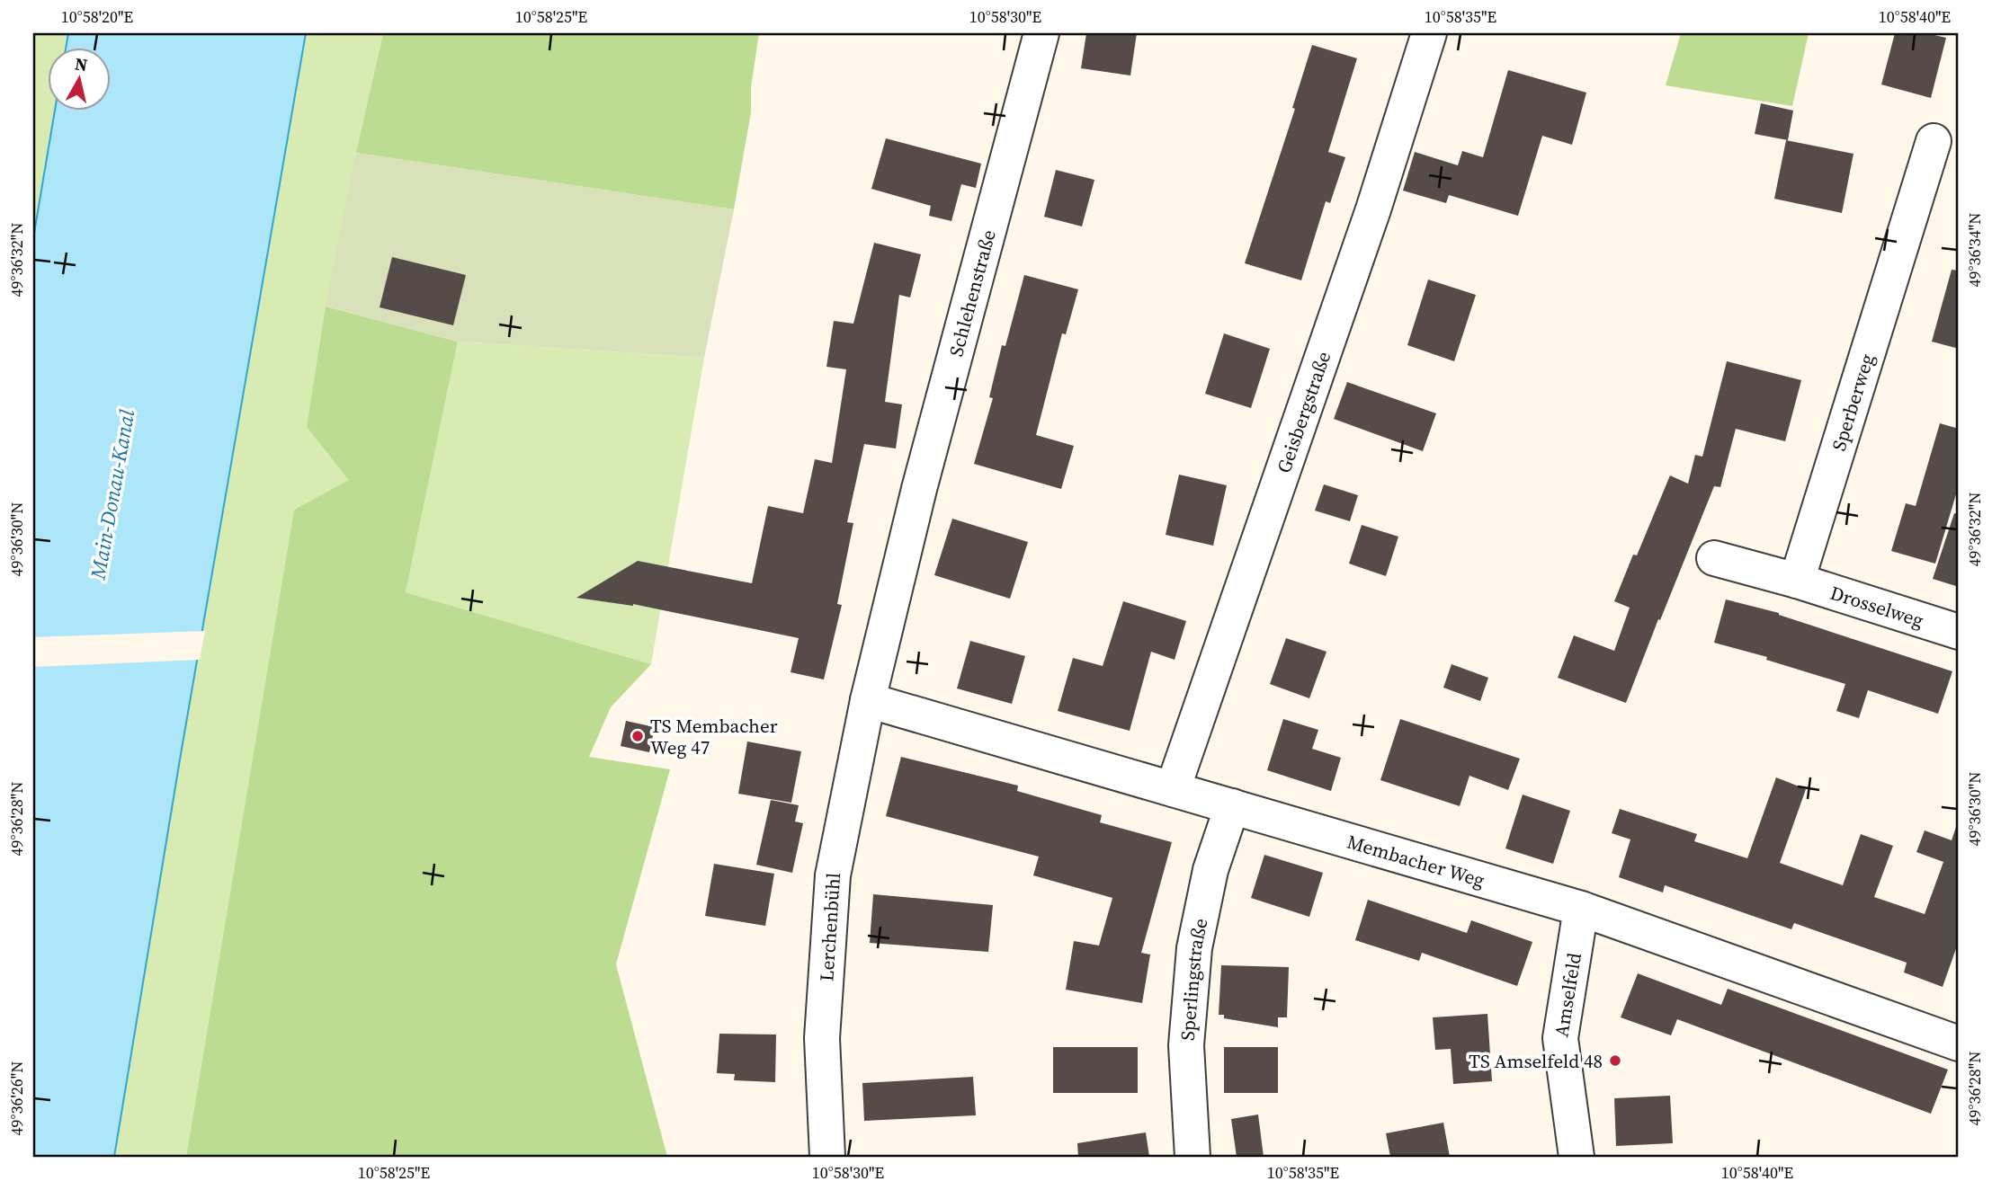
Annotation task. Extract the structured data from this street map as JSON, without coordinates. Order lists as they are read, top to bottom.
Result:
{
  "streets": {
    "street": [
      "Schlehenstraße",
      "Sperberweg",
      "Geisbergstraße",
      "Drosselweg",
      "Membacher Weg",
      "Lerchenbühl",
      "Sperlingstraße",
      "Amselfeld"
    ]
  },
  "crossings": [
    ["Schlehenstraße", "Membacher Weg"],
    ["Schlehenstraße", "Lerchenbühl"],
    ["Sperberweg", "Drosselweg"],
    ["Geisbergstraße", "Membacher Weg"],
    ["Membacher Weg", "Lerchenbühl"],
    ["Membacher Weg", "Sperlingstraße"],
    ["Membacher Weg", "Amselfeld"]
  ],
  "water": ["Main-Donau-Kanal"],
  "places": ["TS Membacher Weg 47", "TS Amselfeld 48"],
  "north": "top",
  "coordinates": [
    "10°58'20\"E",
    "10°58'25\"E",
    "10°58'30\"E",
    "10°58'35\"E",
    "10°58'40\"E",
    "49°36'34\"N",
    "49°36'32\"N",
    "49°36'30\"N",
    "49°36'28\"N",
    "49°36'26\"N"
  ]
}
